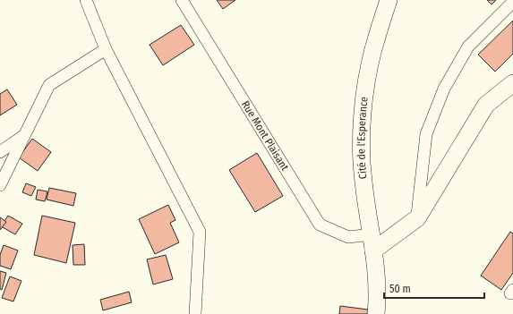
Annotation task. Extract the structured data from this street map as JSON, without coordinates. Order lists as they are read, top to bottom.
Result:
{
  "streets": {
    "main road": ["Cité de l'Esperance"],
    "street": ["Rue Mont Plaisant"]
  },
  "crossings": [
    ["Rue Mont Plaisant", "Cité de l'Esperance"]
  ],
  "scale_bar": "50 m"
}
